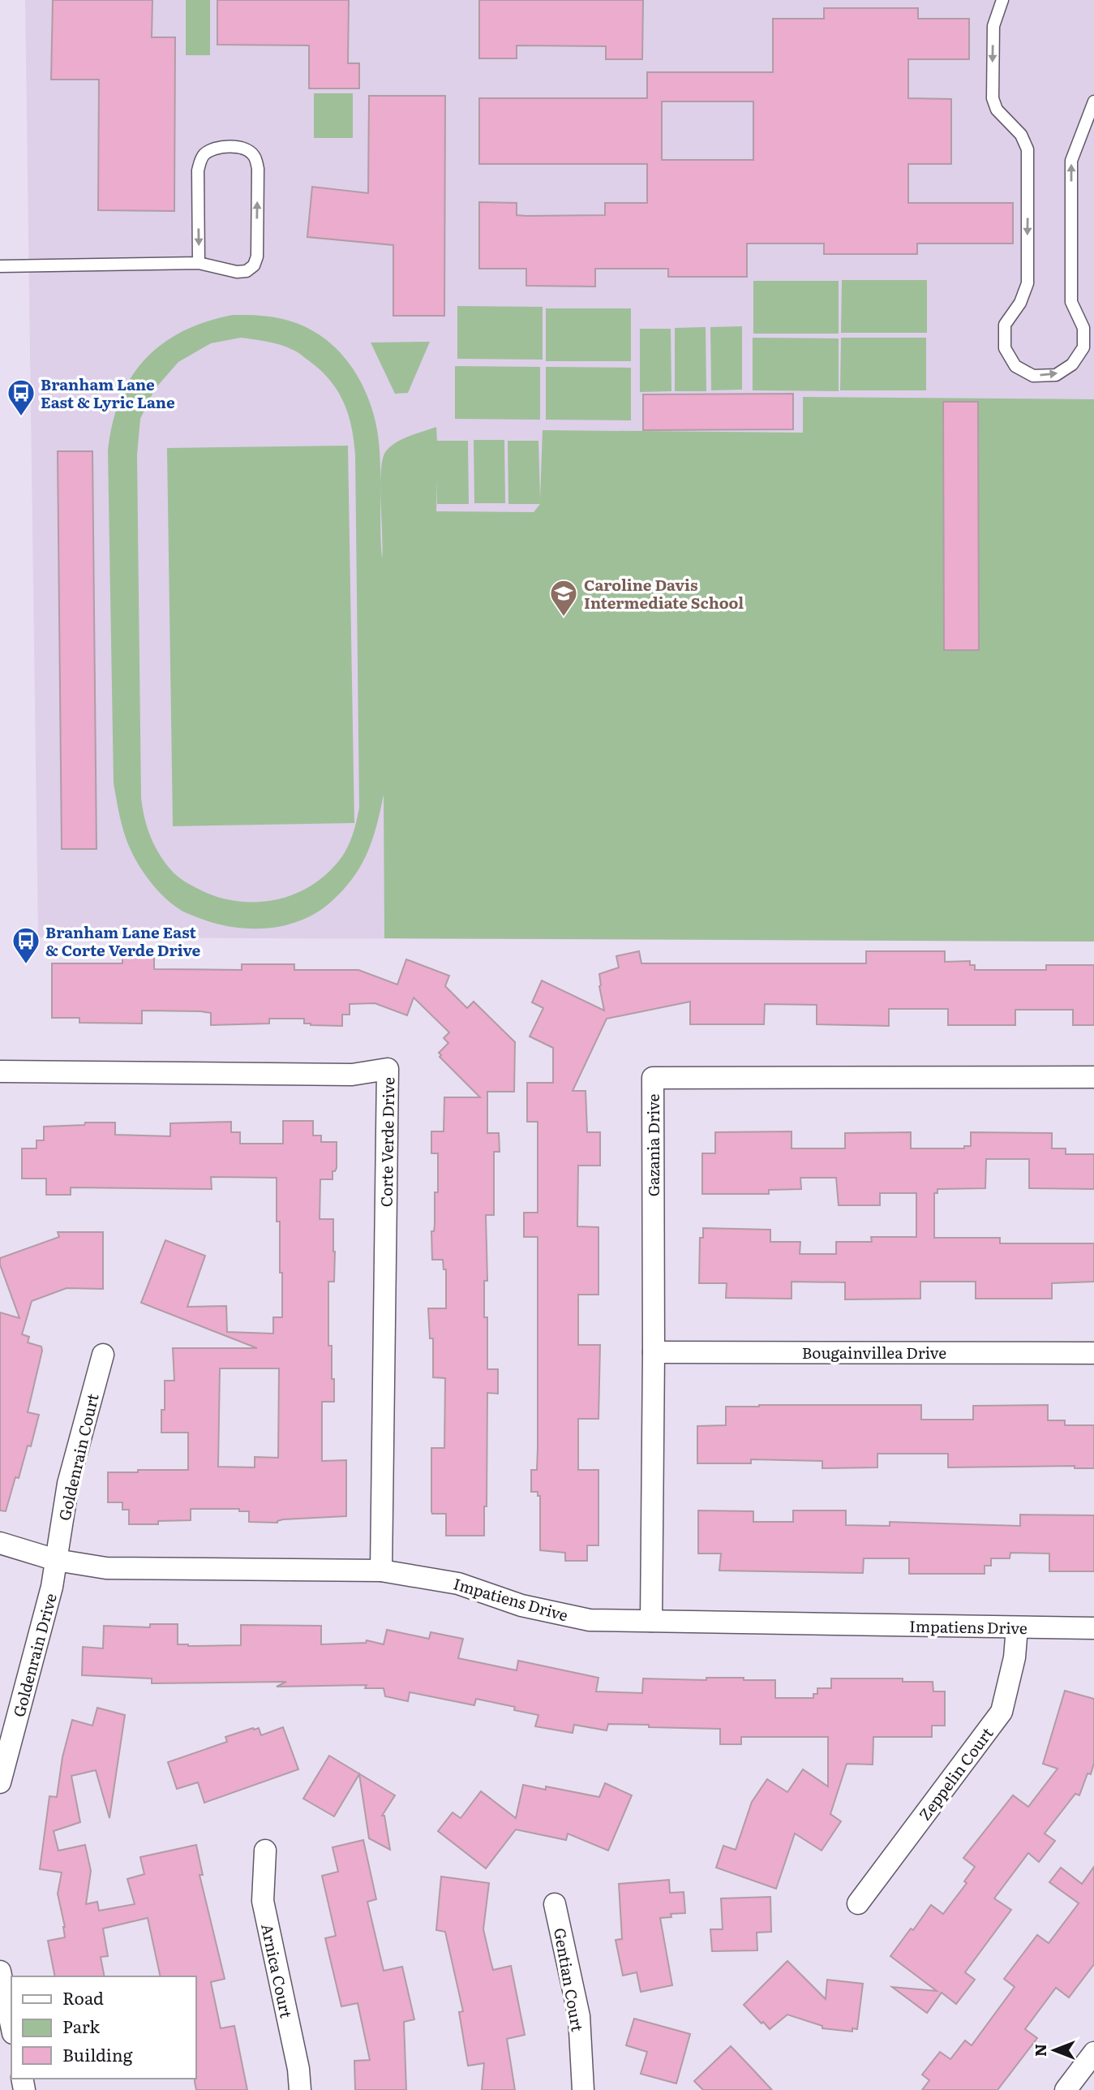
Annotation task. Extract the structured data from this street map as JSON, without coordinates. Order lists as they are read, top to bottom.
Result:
{
  "streets": {
    "street": [
      "Corte Verde Drive",
      "Gazania Drive",
      "Bougainvillea Drive",
      "Goldenrain Court",
      "Impatiens Drive",
      "Goldenrain Drive",
      "Zeppelin Court",
      "Arnica Court",
      "Gentian Court"
    ]
  },
  "crossings": [
    ["Corte Verde Drive", "Impatiens Drive"],
    ["Gazania Drive", "Bougainvillea Drive"],
    ["Gazania Drive", "Impatiens Drive"],
    ["Goldenrain Court", "Impatiens Drive"],
    ["Goldenrain Court", "Goldenrain Drive"],
    ["Impatiens Drive", "Goldenrain Drive"],
    ["Impatiens Drive", "Zeppelin Court"]
  ],
  "places": {
    "bus stop": ["Branham Lane East & Lyric Lane", "Branham Lane East & Corte Verde Drive"],
    "school or university": ["Caroline Davis Intermediate School"]
  },
  "legend": ["Road", "Park", "Building"],
  "north": "left"
}
